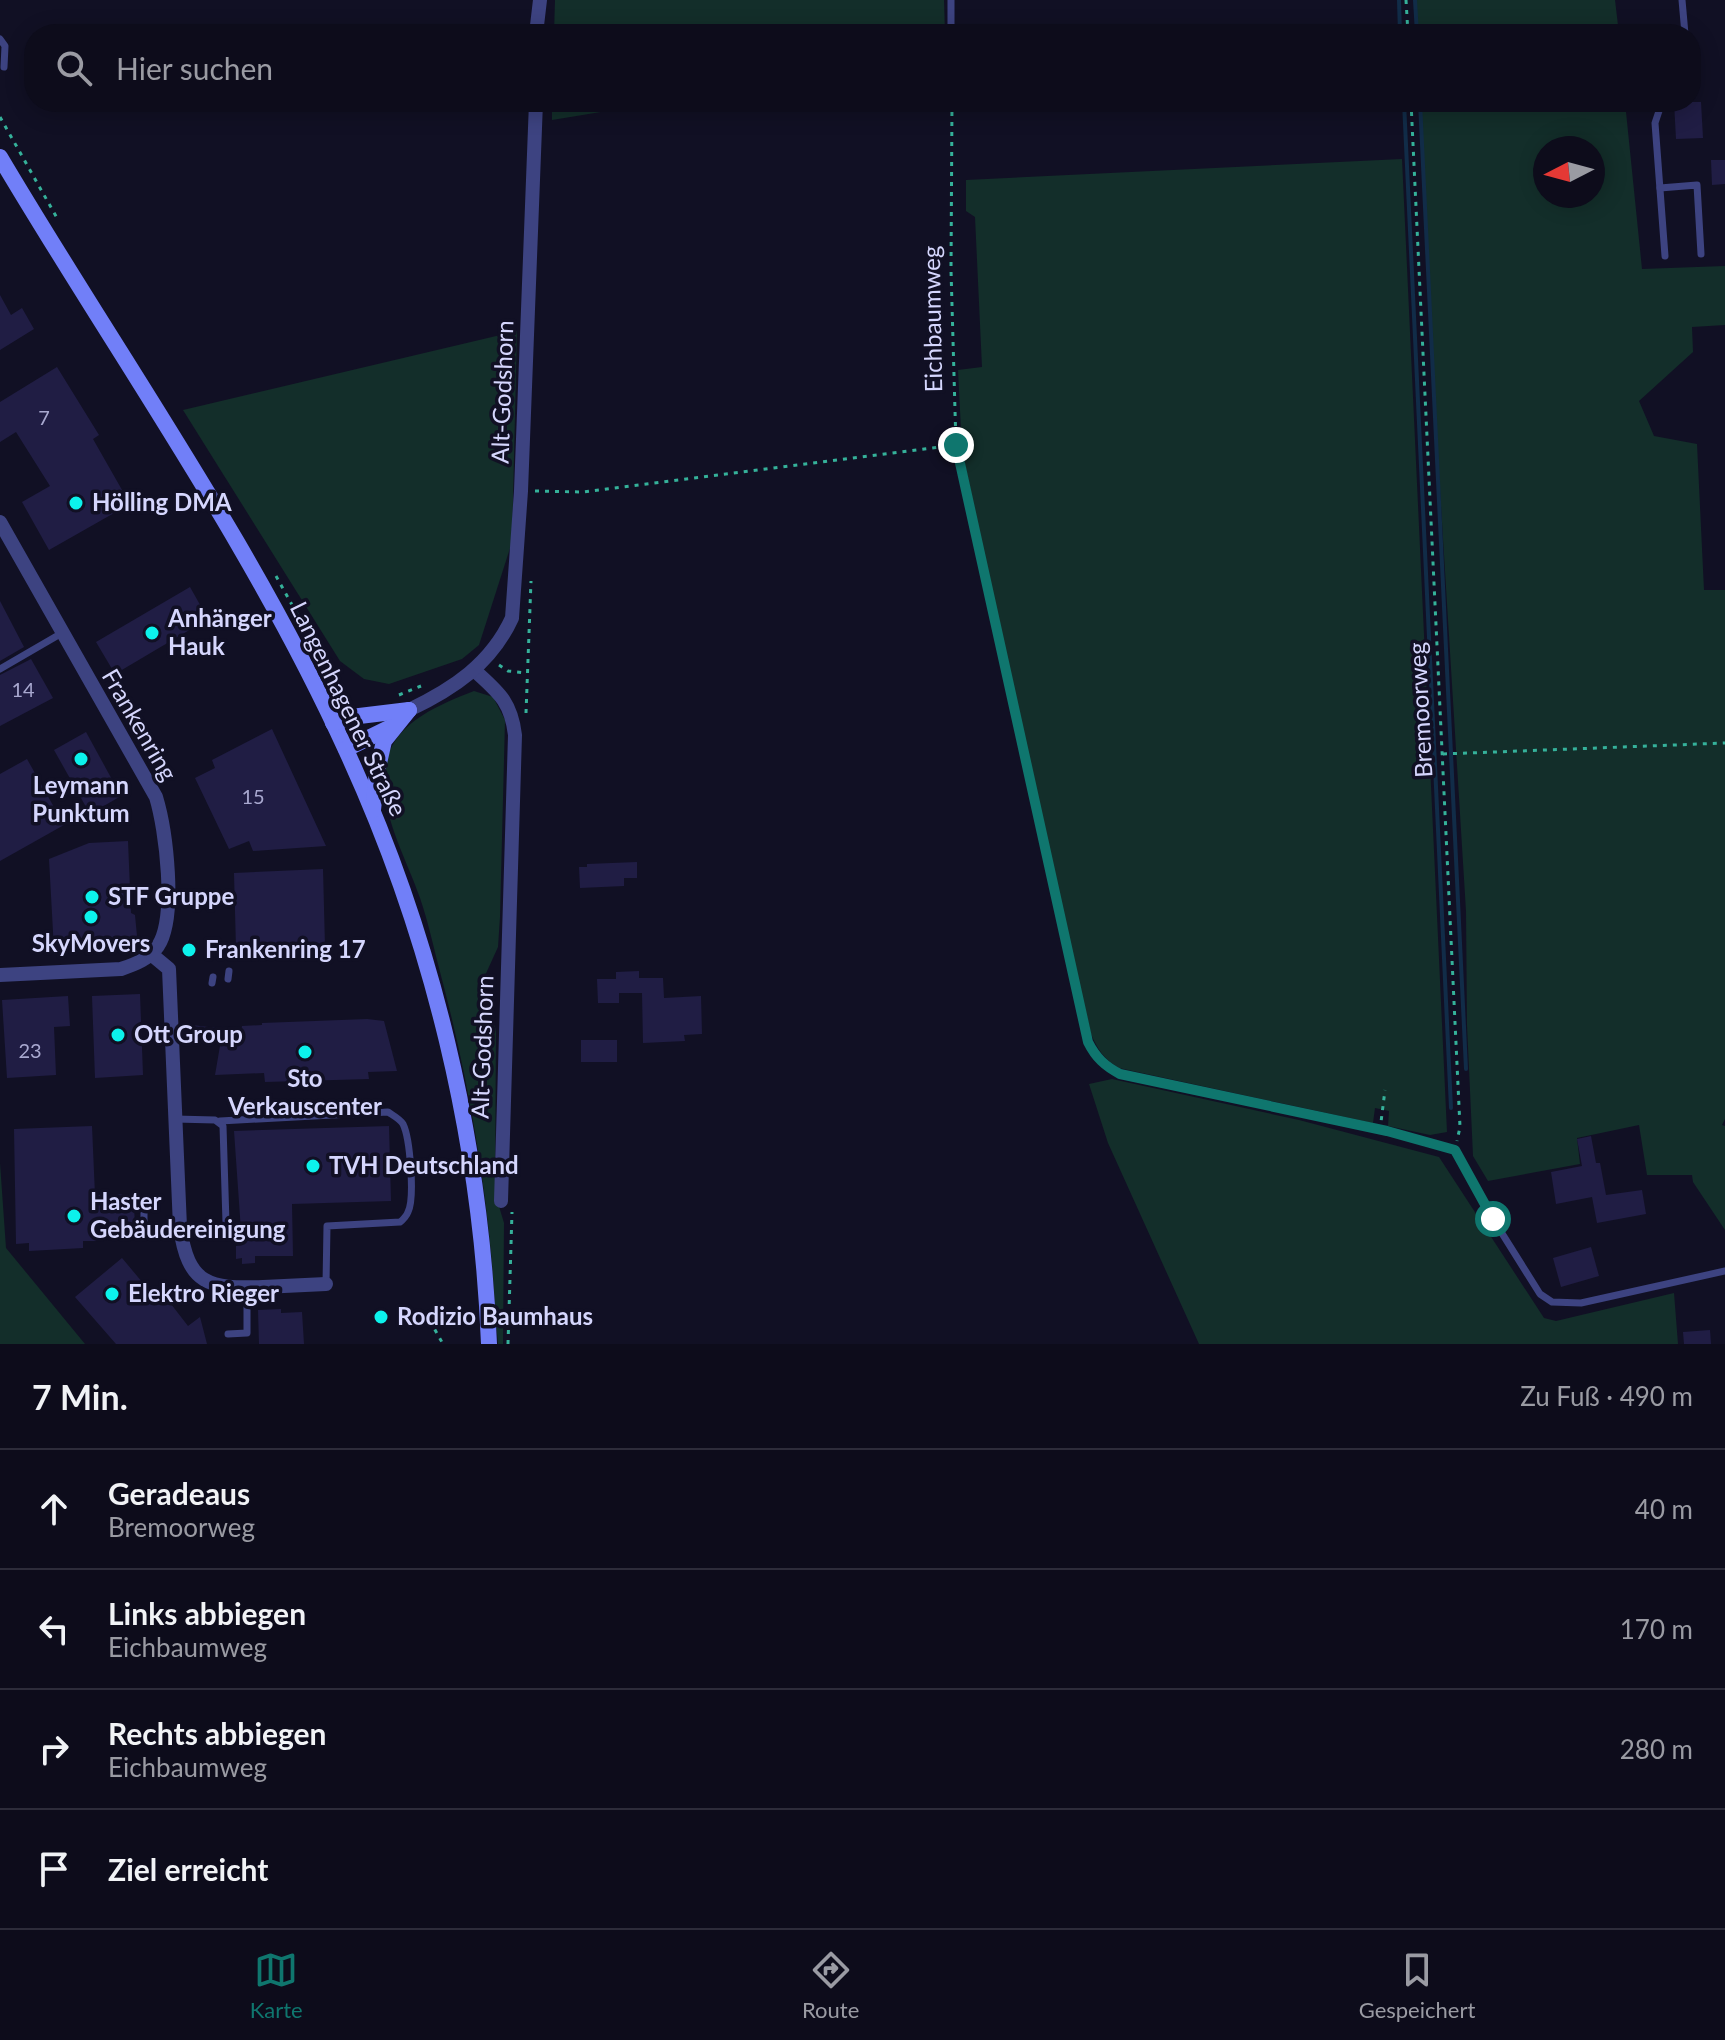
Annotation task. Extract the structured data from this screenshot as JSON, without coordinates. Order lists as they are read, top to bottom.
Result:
{
  "streets": {
    "main road": ["Langenhagener Straße"],
    "street": ["Alt-Godshorn", "Frankenring"],
    "path": ["Eichbaumweg", "Bremoorweg"]
  },
  "crossings": [
    ["Eichbaumweg", "Bremoorweg"]
  ],
  "places": [
    "Hölling DMA",
    "Anhänger Hauk",
    "Leymann Punktum",
    "STF Gruppe",
    "SkyMovers",
    "Frankenring 17",
    "Ott Group",
    "Sto Verkauscenter",
    "TVH Deutschland",
    "Haster Gebäudereinigung",
    "Elektro Rieger",
    "Rodizio Baumhaus"
  ],
  "house_numbers": [
    "7",
    "14",
    "15",
    "23"
  ],
  "north": "left",
  "page": {
    "search": "Hier suchen",
    "heading": ["7 Min.", "Zu Fuß · 490 m"],
    "list": [
      ["Geradeaus", "Bremoorweg", "40 m"],
      ["Links abbiegen", "Eichbaumweg", "170 m"],
      ["Rechts abbiegen", "Eichbaumweg", "280 m"],
      "Ziel erreicht"
    ],
    "nav": ["Karte", "Route", "Gespeichert"]
  }
}
